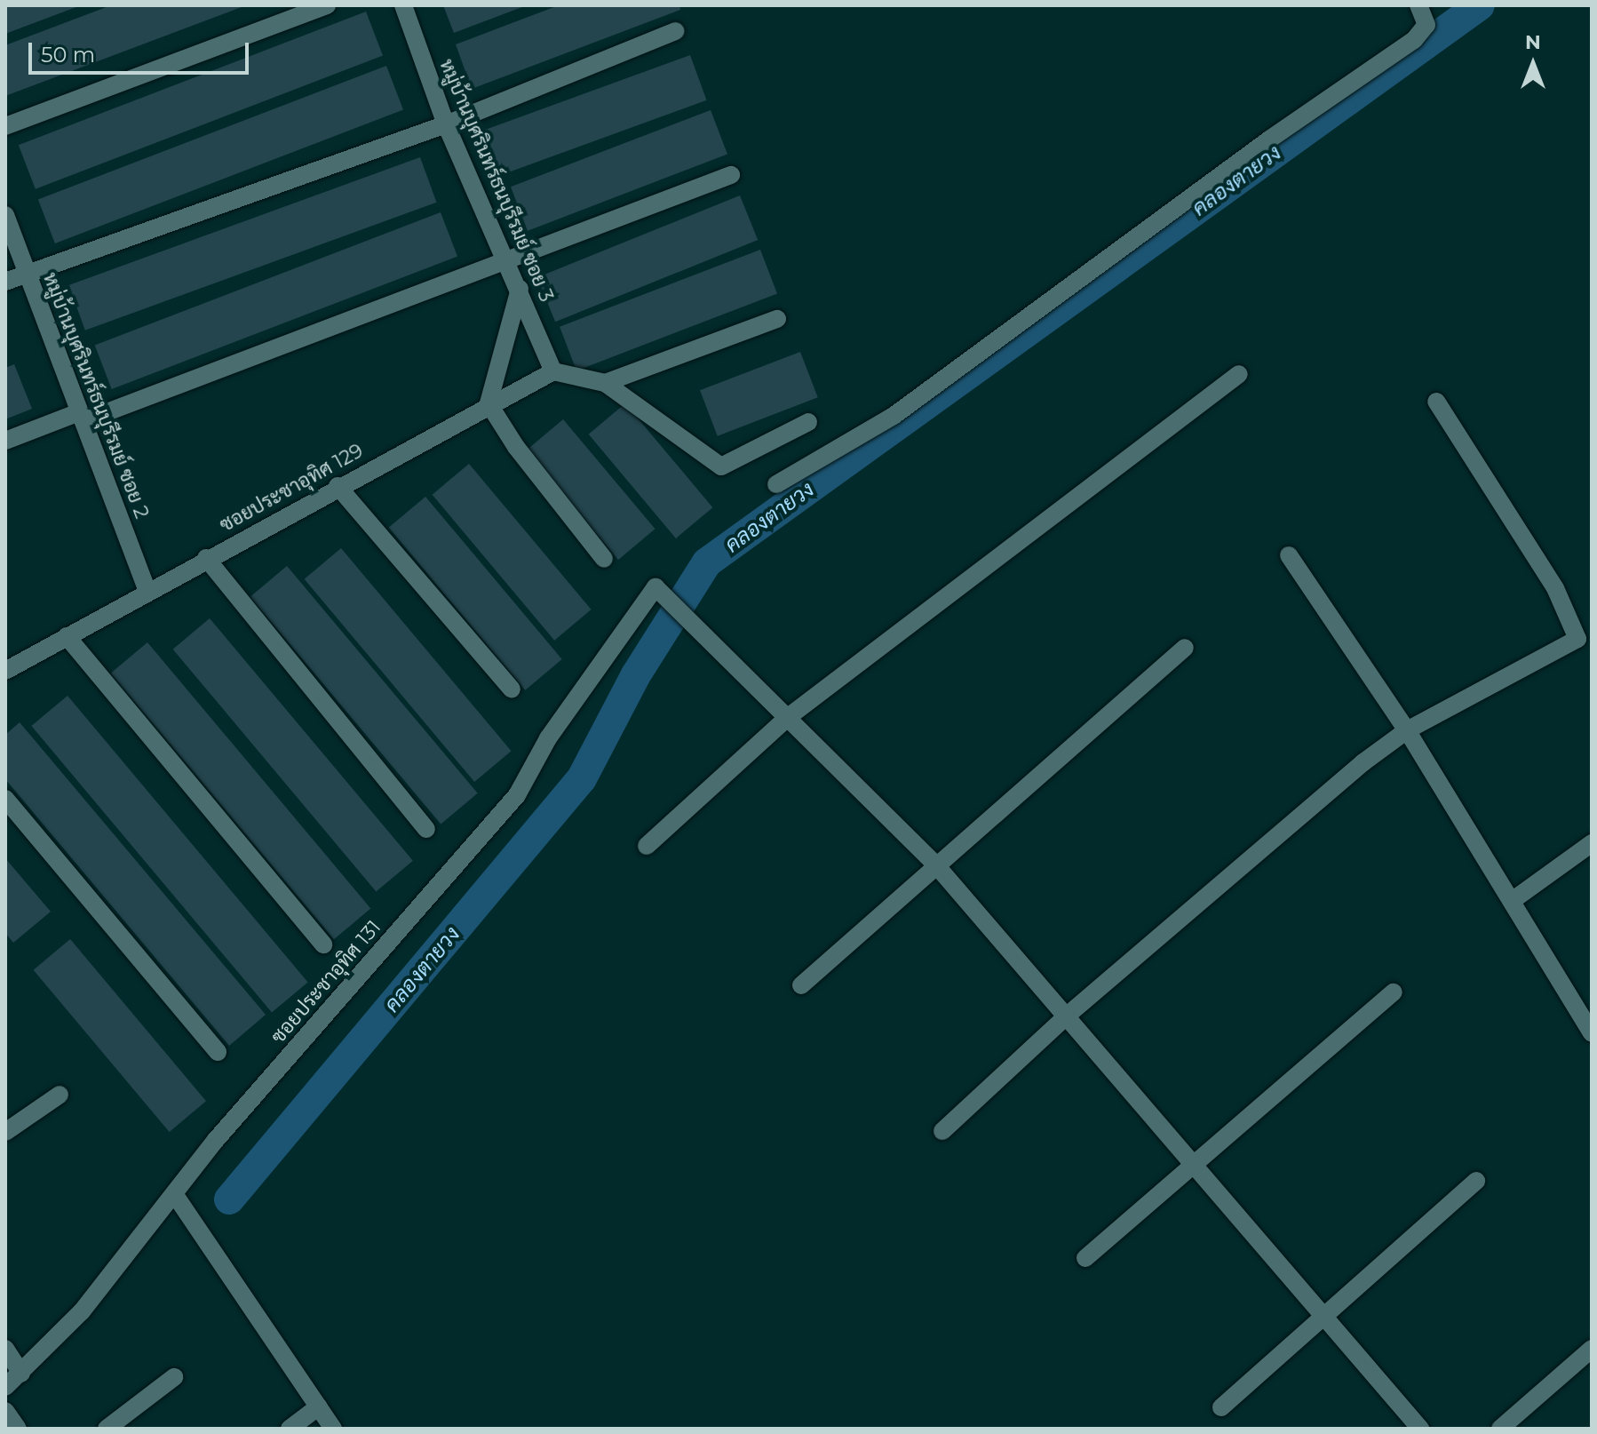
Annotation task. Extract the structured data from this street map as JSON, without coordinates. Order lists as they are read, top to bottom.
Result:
{
  "streets": {
    "street": [
      "หมู่บ้านบุศรินทร์ธนบุรีรมย์ ซอย 3",
      "หมู่บ้านบุศรินทร์ธนบุรีรมย์ ซอย 2",
      "ซอยประชาอุทิศ 129",
      "ซอยประชาอุทิศ 131"
    ]
  },
  "crossings": [
    ["หมู่บ้านบุศรินทร์ธนบุรีรมย์ ซอย 3", "ซอยประชาอุทิศ 129"],
    ["หมู่บ้านบุศรินทร์ธนบุรีรมย์ ซอย 2", "ซอยประชาอุทิศ 129"]
  ],
  "water": ["คลองตายวง"],
  "scale_bar": "50 m",
  "north": "top"
}
